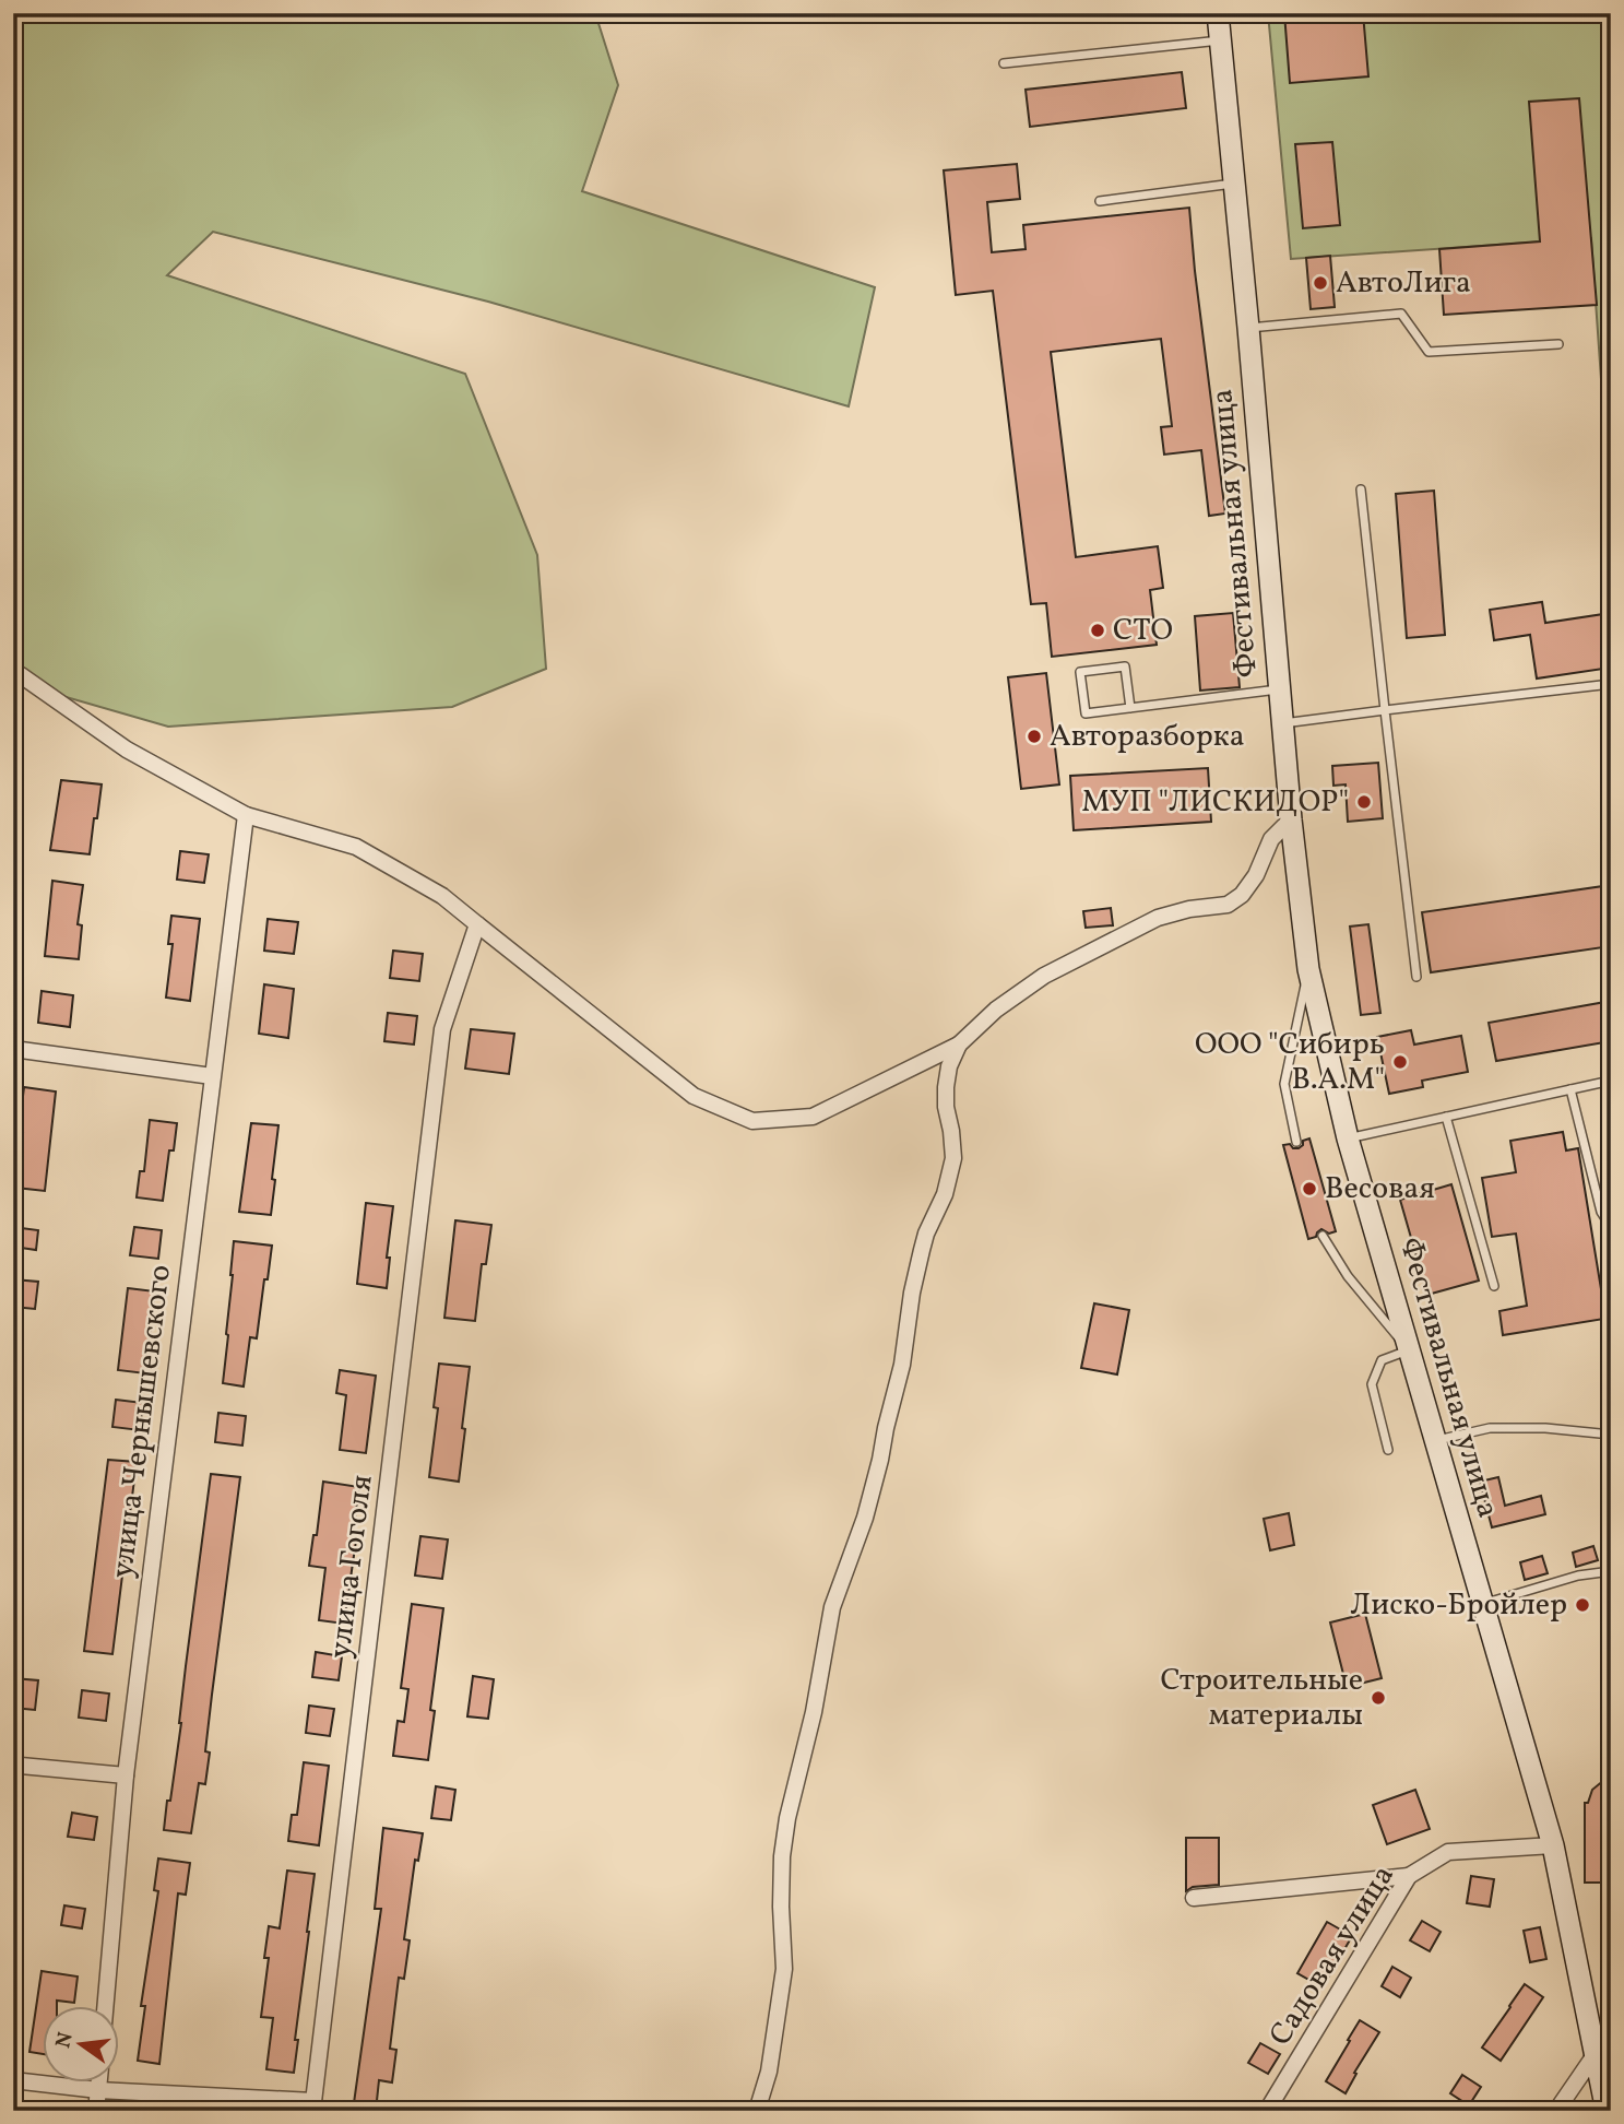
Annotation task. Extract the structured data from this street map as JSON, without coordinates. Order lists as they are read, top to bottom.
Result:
{
  "streets": {
    "main road": ["Фестивальная улица"],
    "street": ["улица Чернышевского", "улица Гоголя", "Садовая улица"]
  },
  "crossings": [
    ["Фестивальная улица", "Садовая улица"]
  ],
  "places": [
    "АвтоЛига",
    "СТО",
    "Авторазборка",
    "МУП \"ЛИСКИДОР\"",
    "ООО \"Сибирь В.А.М\"",
    "Весовая",
    "Лиско-Бройлер",
    "Строительные материалы"
  ],
  "north": "left"
}
